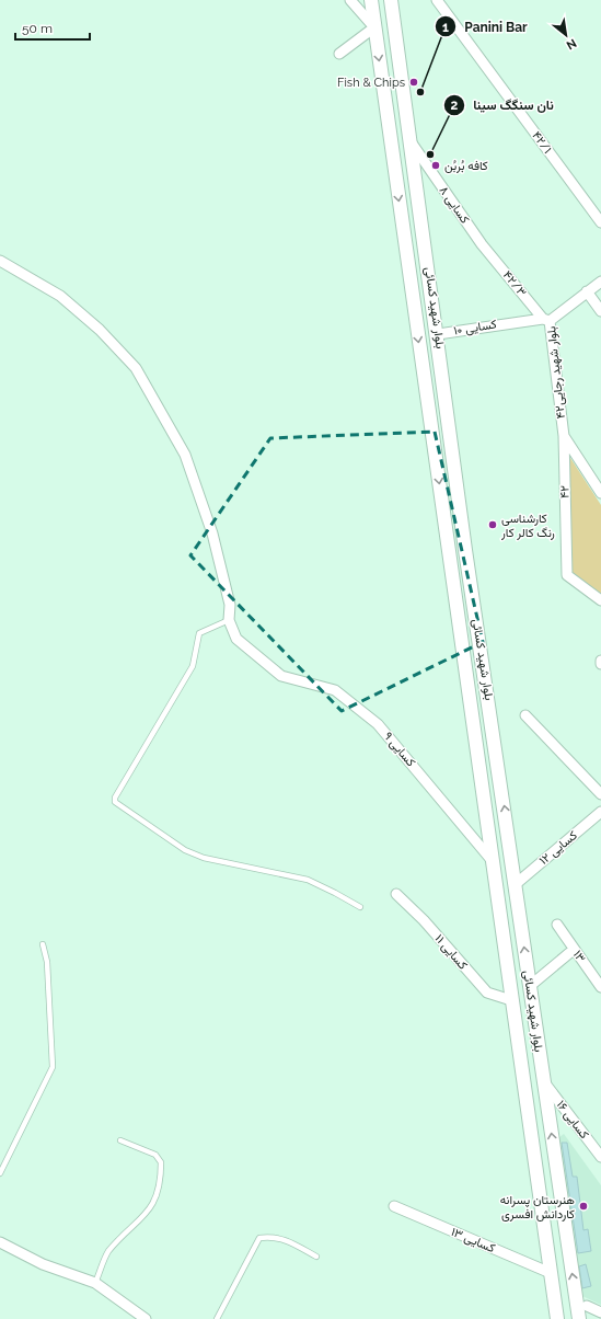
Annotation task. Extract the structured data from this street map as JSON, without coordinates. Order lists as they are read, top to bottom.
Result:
{
  "streets": {
    "main road": ["بلوار شهید کسائی"],
    "street": [
      "۴۲/۱",
      "۸ کسایی",
      "۴۲/۳",
      "۱۰ کسایی",
      "بلوار شهید رجایی۴۲",
      "۴۲",
      "۹ کسایی",
      "۱۲ کسایی",
      "۱۱ کسایی",
      "۱۳",
      "۱۶ کسایی",
      "۱۳ کسایی"
    ]
  },
  "crossings": [
    ["۸ کسایی", "۴۲/۳"],
    ["۸ کسایی", "بلوار شهید کسائی"],
    ["۴۲/۳", "۱۰ کسایی"],
    ["۴۲/۳", "بلوار شهید رجایی۴۲"],
    ["بلوار شهید کسائی", "۱۰ کسایی"],
    ["بلوار شهید کسائی", "۹ کسایی"],
    ["بلوار شهید کسائی", "۱۲ کسایی"],
    ["بلوار شهید کسائی", "۱۱ کسایی"],
    ["بلوار شهید کسائی", "۱۶ کسایی"],
    ["بلوار شهید کسائی", "۱۳ کسایی"],
    ["۱۰ کسایی", "بلوار شهید رجایی۴۲"],
    ["بلوار شهید رجایی۴۲", "۴۲"]
  ],
  "places": [
    "Fish & Chips",
    "Panini Bar",
    "نان سنگگ سینا",
    "کافه بُربُن",
    "کارشناسی رنگ کالر کار",
    "هنرستان پسرانه کاردانش افسری"
  ],
  "scale_bar": "50 m",
  "north": "bottom right"
}
